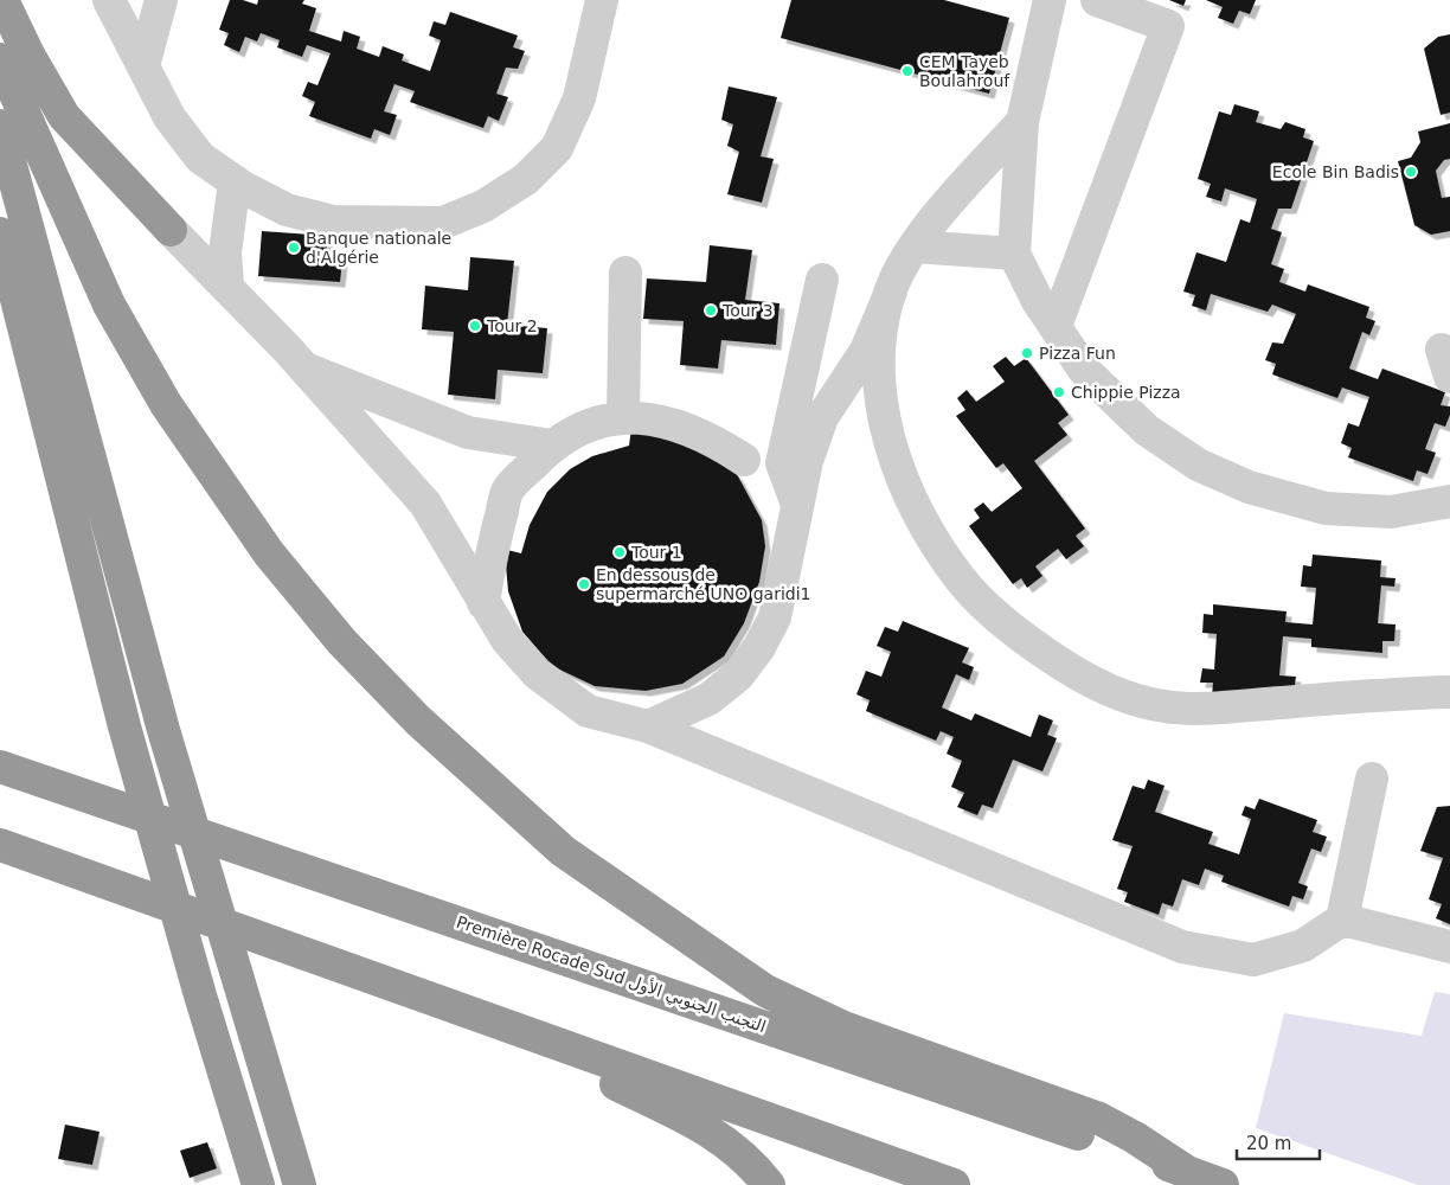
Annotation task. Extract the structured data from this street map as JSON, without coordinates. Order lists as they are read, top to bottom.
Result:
{
  "streets": {
    "highway": ["Première Rocade Sud التجنب الجنوبي الأول"]
  },
  "places": [
    "CEM Tayeb Boulahrouf",
    "Ecole Bin Badis",
    "Banque nationale d'Algérie",
    "Tour 3",
    "Tour 2",
    "Pizza Fun",
    "Chippie Pizza",
    "Tour 1",
    "En dessous de supermarché UNO garidi1"
  ],
  "scale_bar": "20 m"
}
